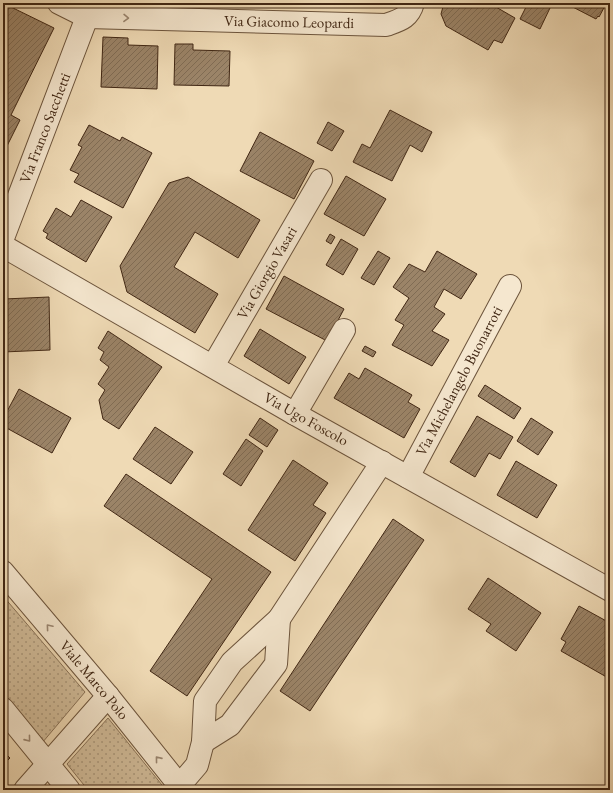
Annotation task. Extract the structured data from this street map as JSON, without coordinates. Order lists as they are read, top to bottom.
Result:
{
  "streets": {
    "street": [
      "Via Giacomo Leopardi",
      "Via Franco Sacchetti",
      "Via Giorgio Vasari",
      "Via Michelangelo Buonarroti",
      "Via Ugo Foscolo",
      "Viale Marco Polo"
    ]
  },
  "crossings": [
    ["Via Giacomo Leopardi", "Via Franco Sacchetti"],
    ["Via Giorgio Vasari", "Via Ugo Foscolo"],
    ["Via Michelangelo Buonarroti", "Via Ugo Foscolo"]
  ],
  "one_way": ["Via Giacomo Leopardi"]
}
